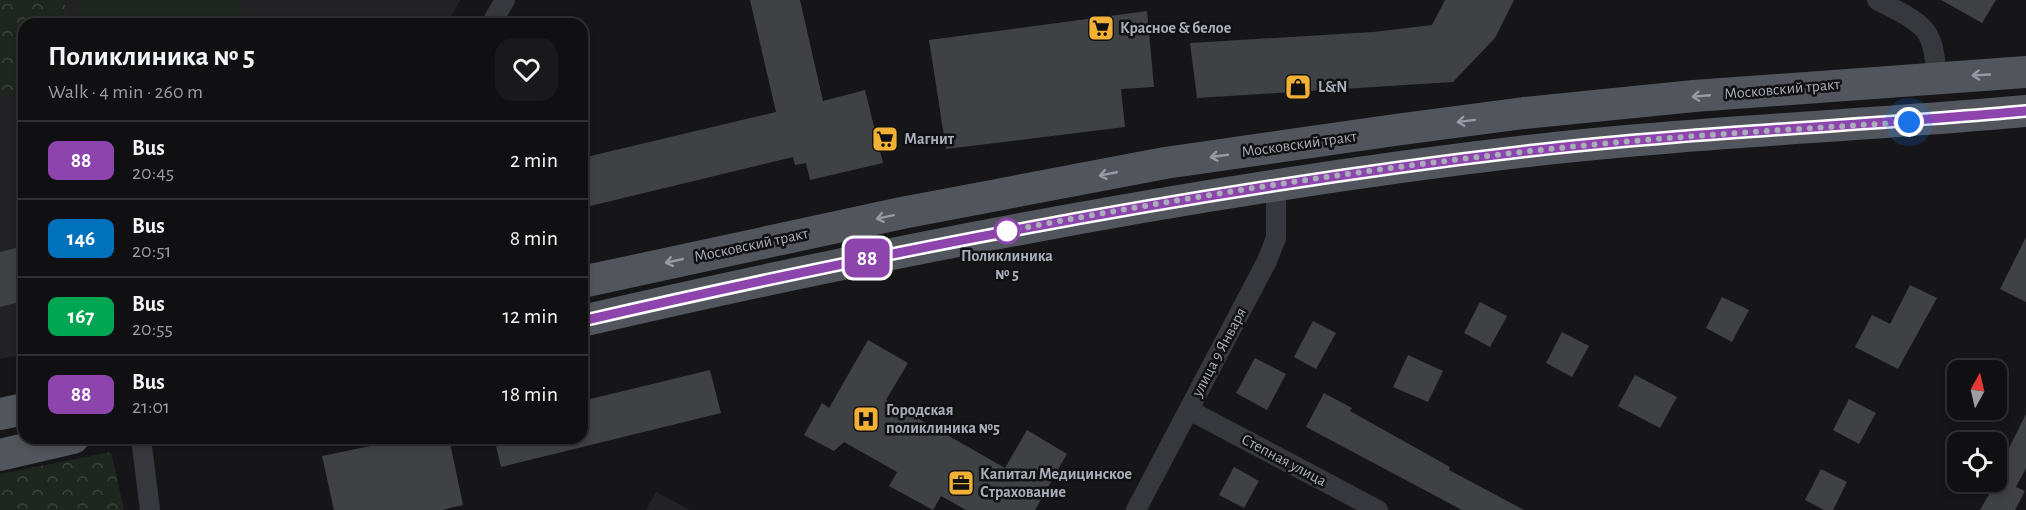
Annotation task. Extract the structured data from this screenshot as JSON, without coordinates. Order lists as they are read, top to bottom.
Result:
{
  "streets": {
    "main road": ["Московский тракт"],
    "street": ["улица 9 Января", "Степная улица"]
  },
  "crossings": [
    ["улица 9 Января", "Степная улица"]
  ],
  "places": {
    "supermarket": ["Красное & белое", "Магнит"],
    "shop": ["L&N"],
    "other": ["Поликлиника № 5"],
    "hospital": ["Городская поликлиника №5"],
    "office": ["Капитал Медицинское Страхование"]
  },
  "lines": ["bus line 88"],
  "north": "top",
  "page": {
    "on_map": "88",
    "heading": ["Поликлиника № 5", "Walk · 4 min · 260 m"],
    "list": [
      {
        "mark": "88",
        "name": "Bus",
        "note": "20:45",
        "value": "2 min"
      },
      {
        "mark": "146",
        "name": "Bus",
        "note": "20:51",
        "value": "8 min"
      },
      {
        "mark": "167",
        "name": "Bus",
        "note": "20:55",
        "value": "12 min"
      },
      {
        "mark": "88",
        "name": "Bus",
        "note": "21:01",
        "value": "18 min"
      }
    ]
  }
}
